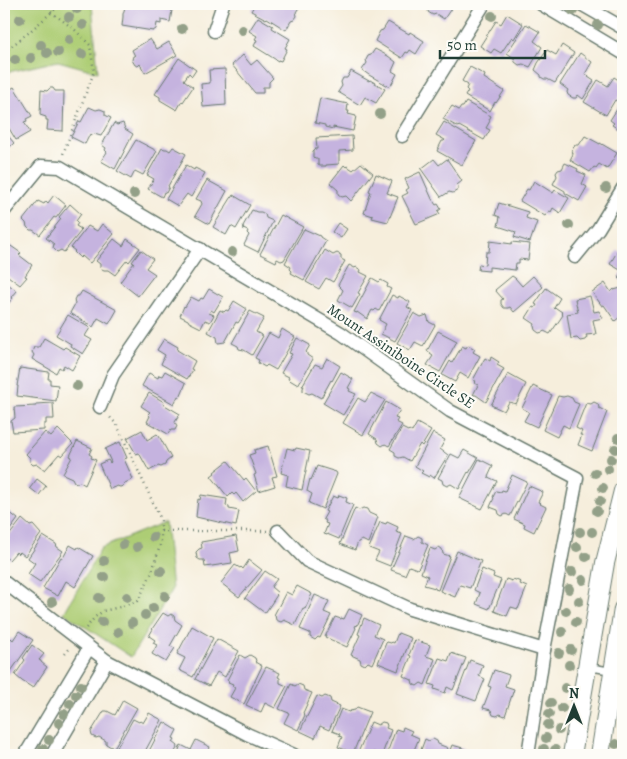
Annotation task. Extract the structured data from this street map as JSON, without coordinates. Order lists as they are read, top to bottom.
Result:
{
  "streets": {
    "street": ["Mount Assiniboine Circle SE"]
  },
  "scale_bar": "50 m",
  "north": "top"
}
